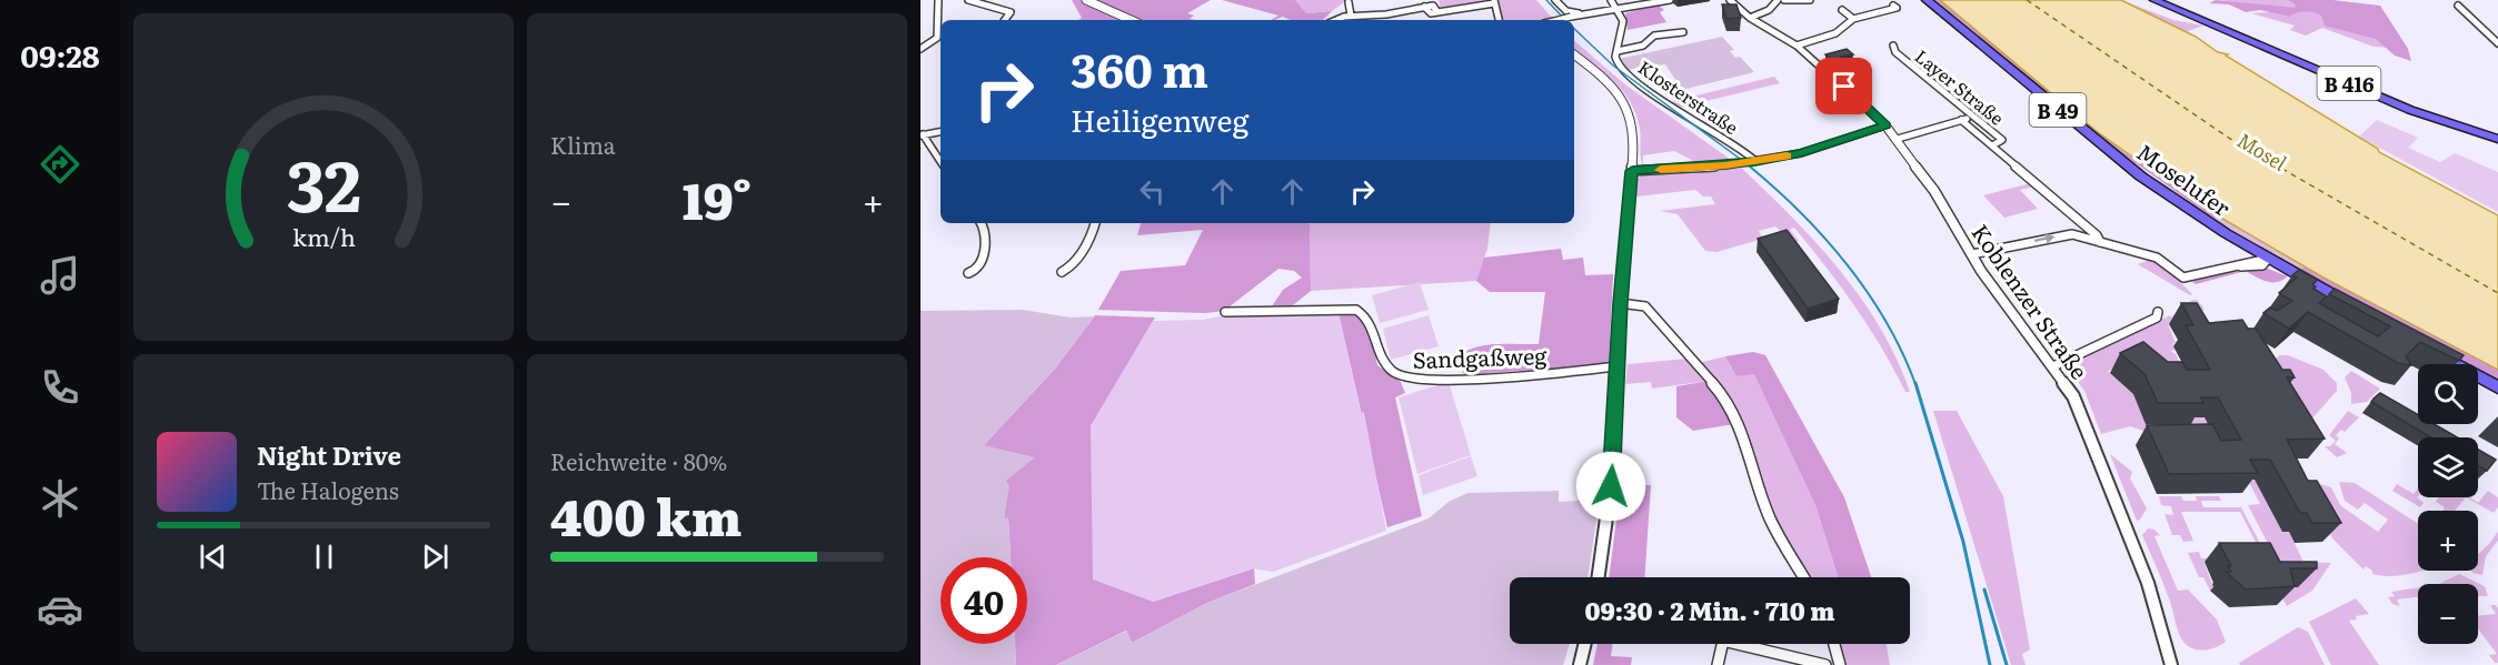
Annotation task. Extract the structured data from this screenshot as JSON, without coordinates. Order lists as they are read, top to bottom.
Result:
{
  "streets": {
    "main road": ["B 416", "B 49", "Moselufer"],
    "street": [
      "Layer Straße",
      "Klosterstraße",
      "Koblenzer Straße",
      "Sandgaßweg"
    ]
  },
  "water": ["Mosel"],
  "page": {
    "tabs": "09:28",
    "tile": [
      "Klima",
      ["Reichweite · 80%", "400 km"]
    ],
    "turn": ["360 m", "Heiligenweg"],
    "heat": ["−", "19°", "+"],
    "map_buttons": ["+", "−"],
    "song": ["Night Drive", "The Halogens"],
    "limit": "40",
    "trip": "09:30 · 2 Min. · 710 m",
    "gauge": ["32", "km/h"]
  }
}
